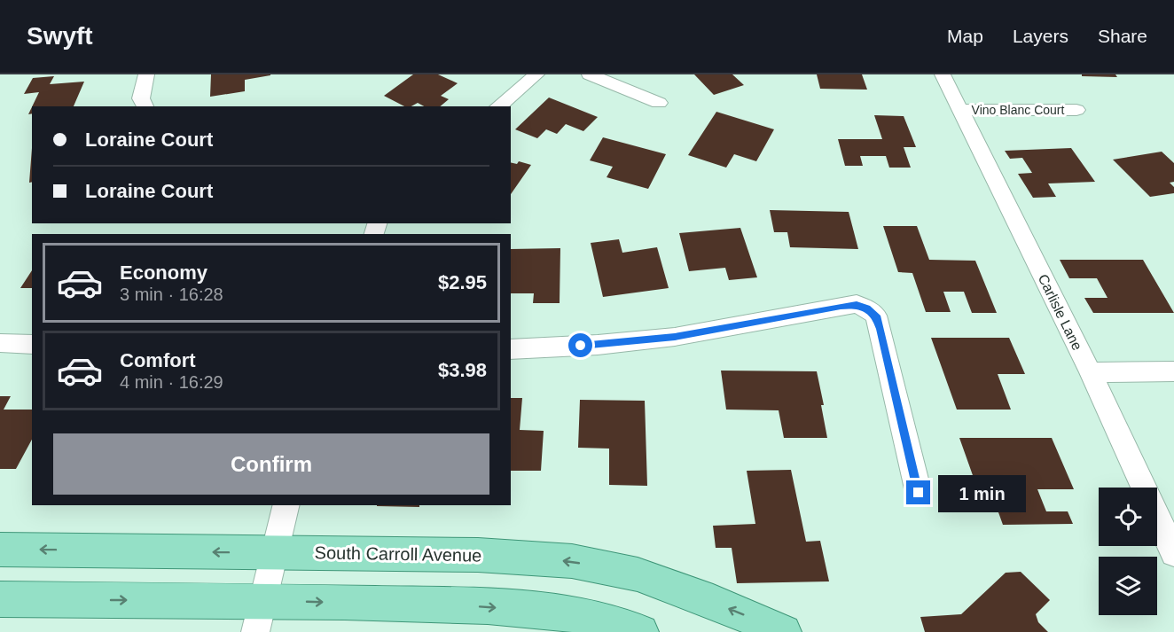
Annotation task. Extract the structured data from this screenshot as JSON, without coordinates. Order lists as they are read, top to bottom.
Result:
{
  "streets": {
    "main road": ["South Carroll Avenue"],
    "street": ["Vino Blanc Court", "Carlisle Lane"]
  },
  "crossings": [
    ["Vino Blanc Court", "Carlisle Lane"]
  ],
  "page": {
    "header": "Swyft",
    "nav": ["Map", "Layers", "Share"],
    "banner": ["Loraine Court", "Loraine Court"],
    "list": [
      {
        "name": "Economy",
        "note": "3 min · 16:28",
        "value": "$2.95"
      },
      {
        "name": "Comfort",
        "note": "4 min · 16:29",
        "value": "$3.98"
      }
    ],
    "buttons": "Confirm",
    "bubble": "1 min"
  }
}
